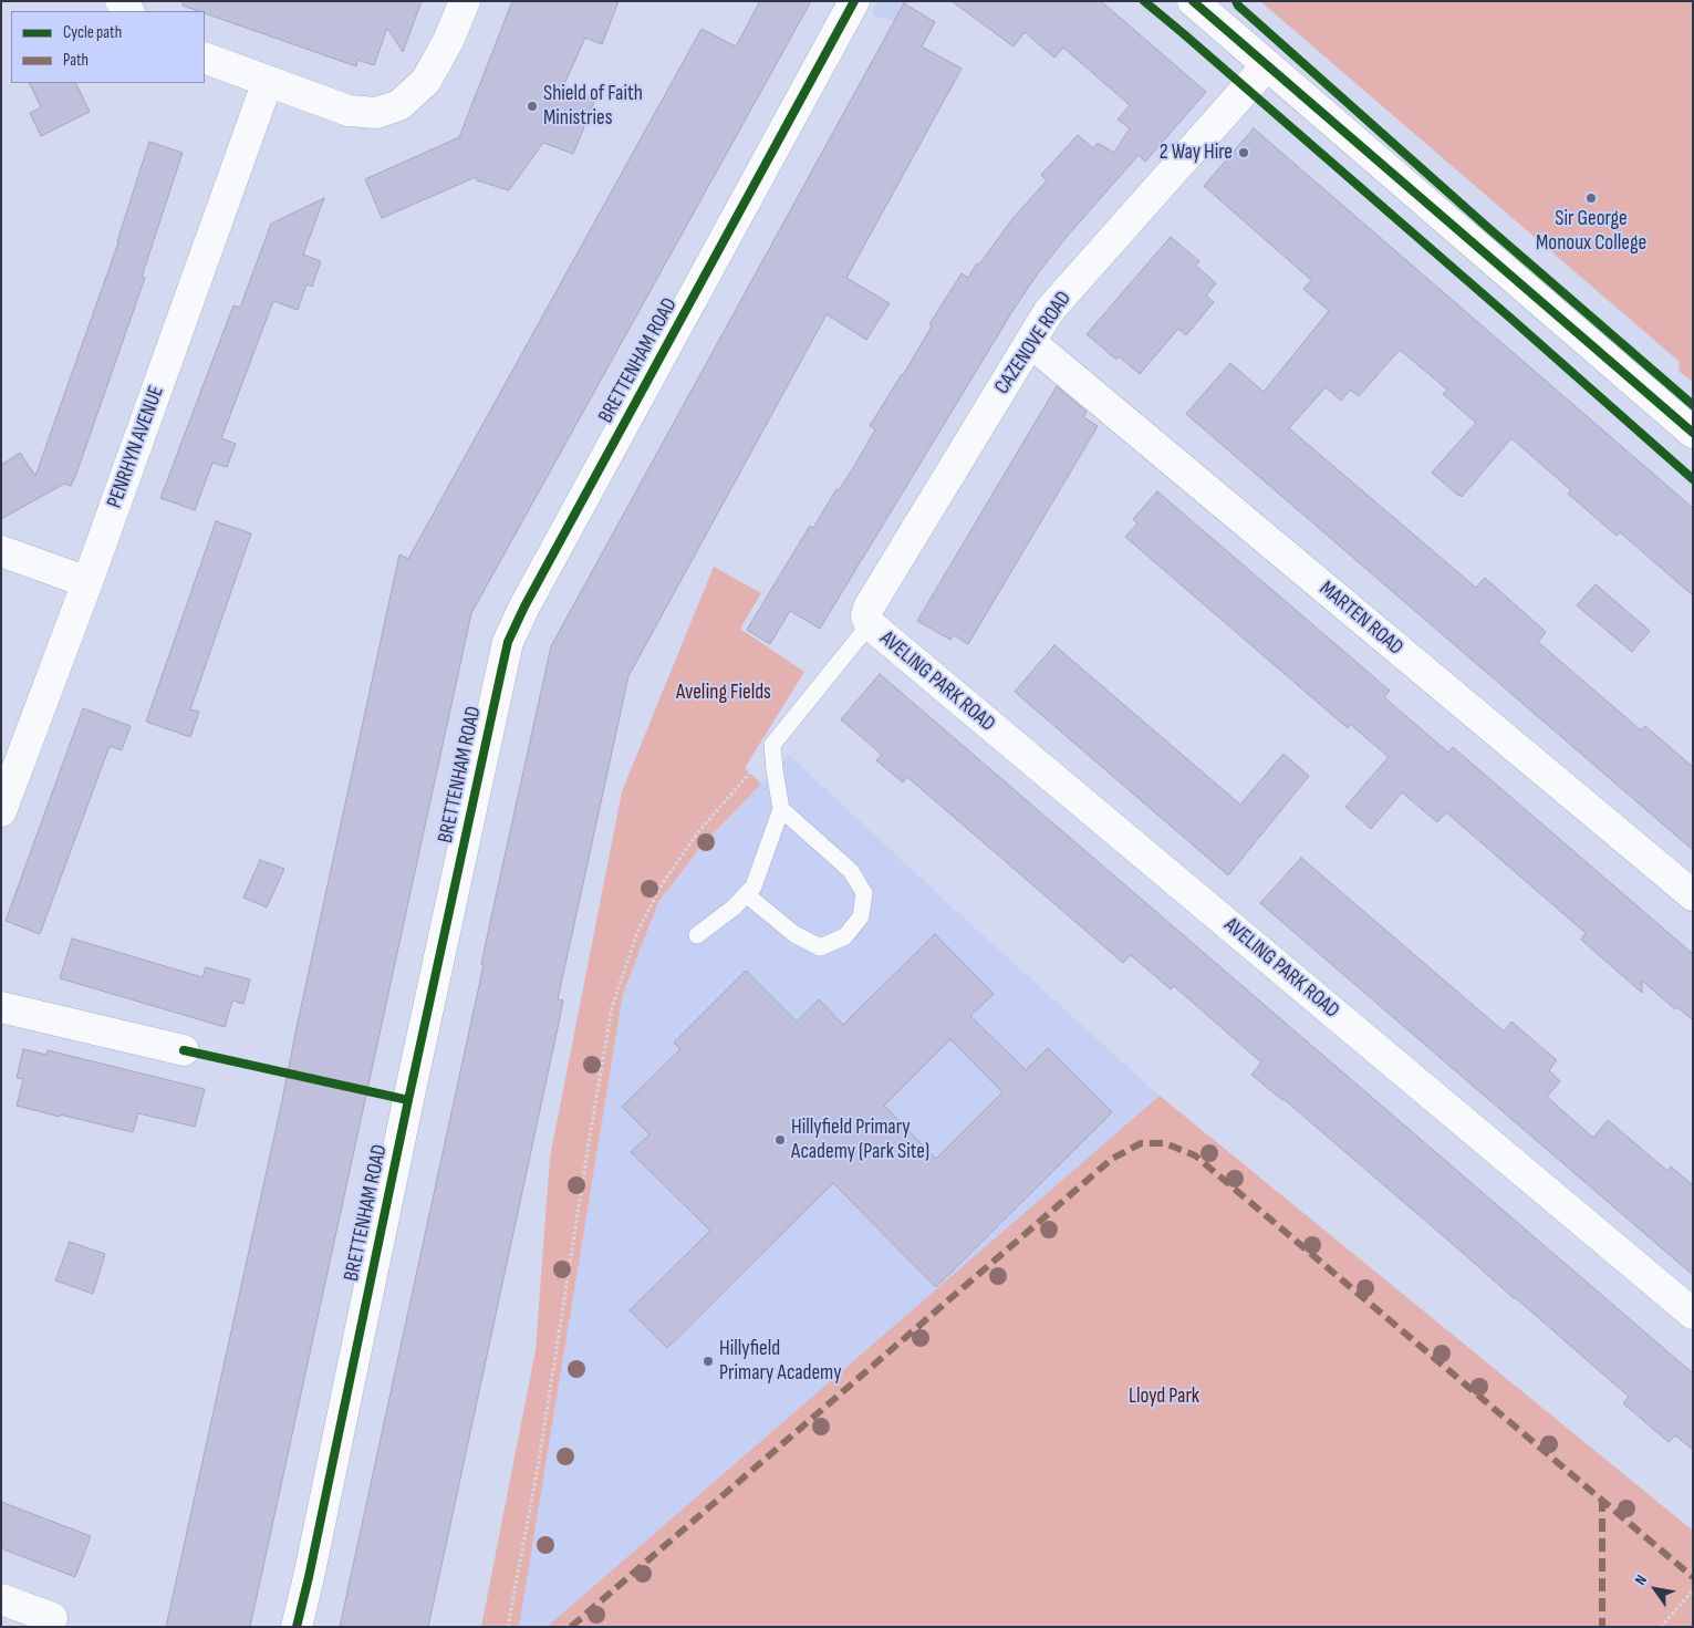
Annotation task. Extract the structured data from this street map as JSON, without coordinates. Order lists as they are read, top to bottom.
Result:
{
  "streets": {
    "street": [
      "CAZENOVE ROAD",
      "BRETTENHAM ROAD",
      "PENRHYN AVENUE",
      "MARTEN ROAD",
      "AVELING PARK ROAD"
    ]
  },
  "crossings": [
    ["CAZENOVE ROAD", "MARTEN ROAD"],
    ["CAZENOVE ROAD", "AVELING PARK ROAD"]
  ],
  "parks": ["Aveling Fields", "Lloyd Park"],
  "places": [
    "Shield of Faith Ministries",
    "2 Way Hire",
    "Sir George Monoux College",
    "Hillyfield Primary Academy (Park Site)",
    "Hillyfield Primary Academy"
  ],
  "legend": ["Cycle path", "Path"],
  "north": "top left"
}
